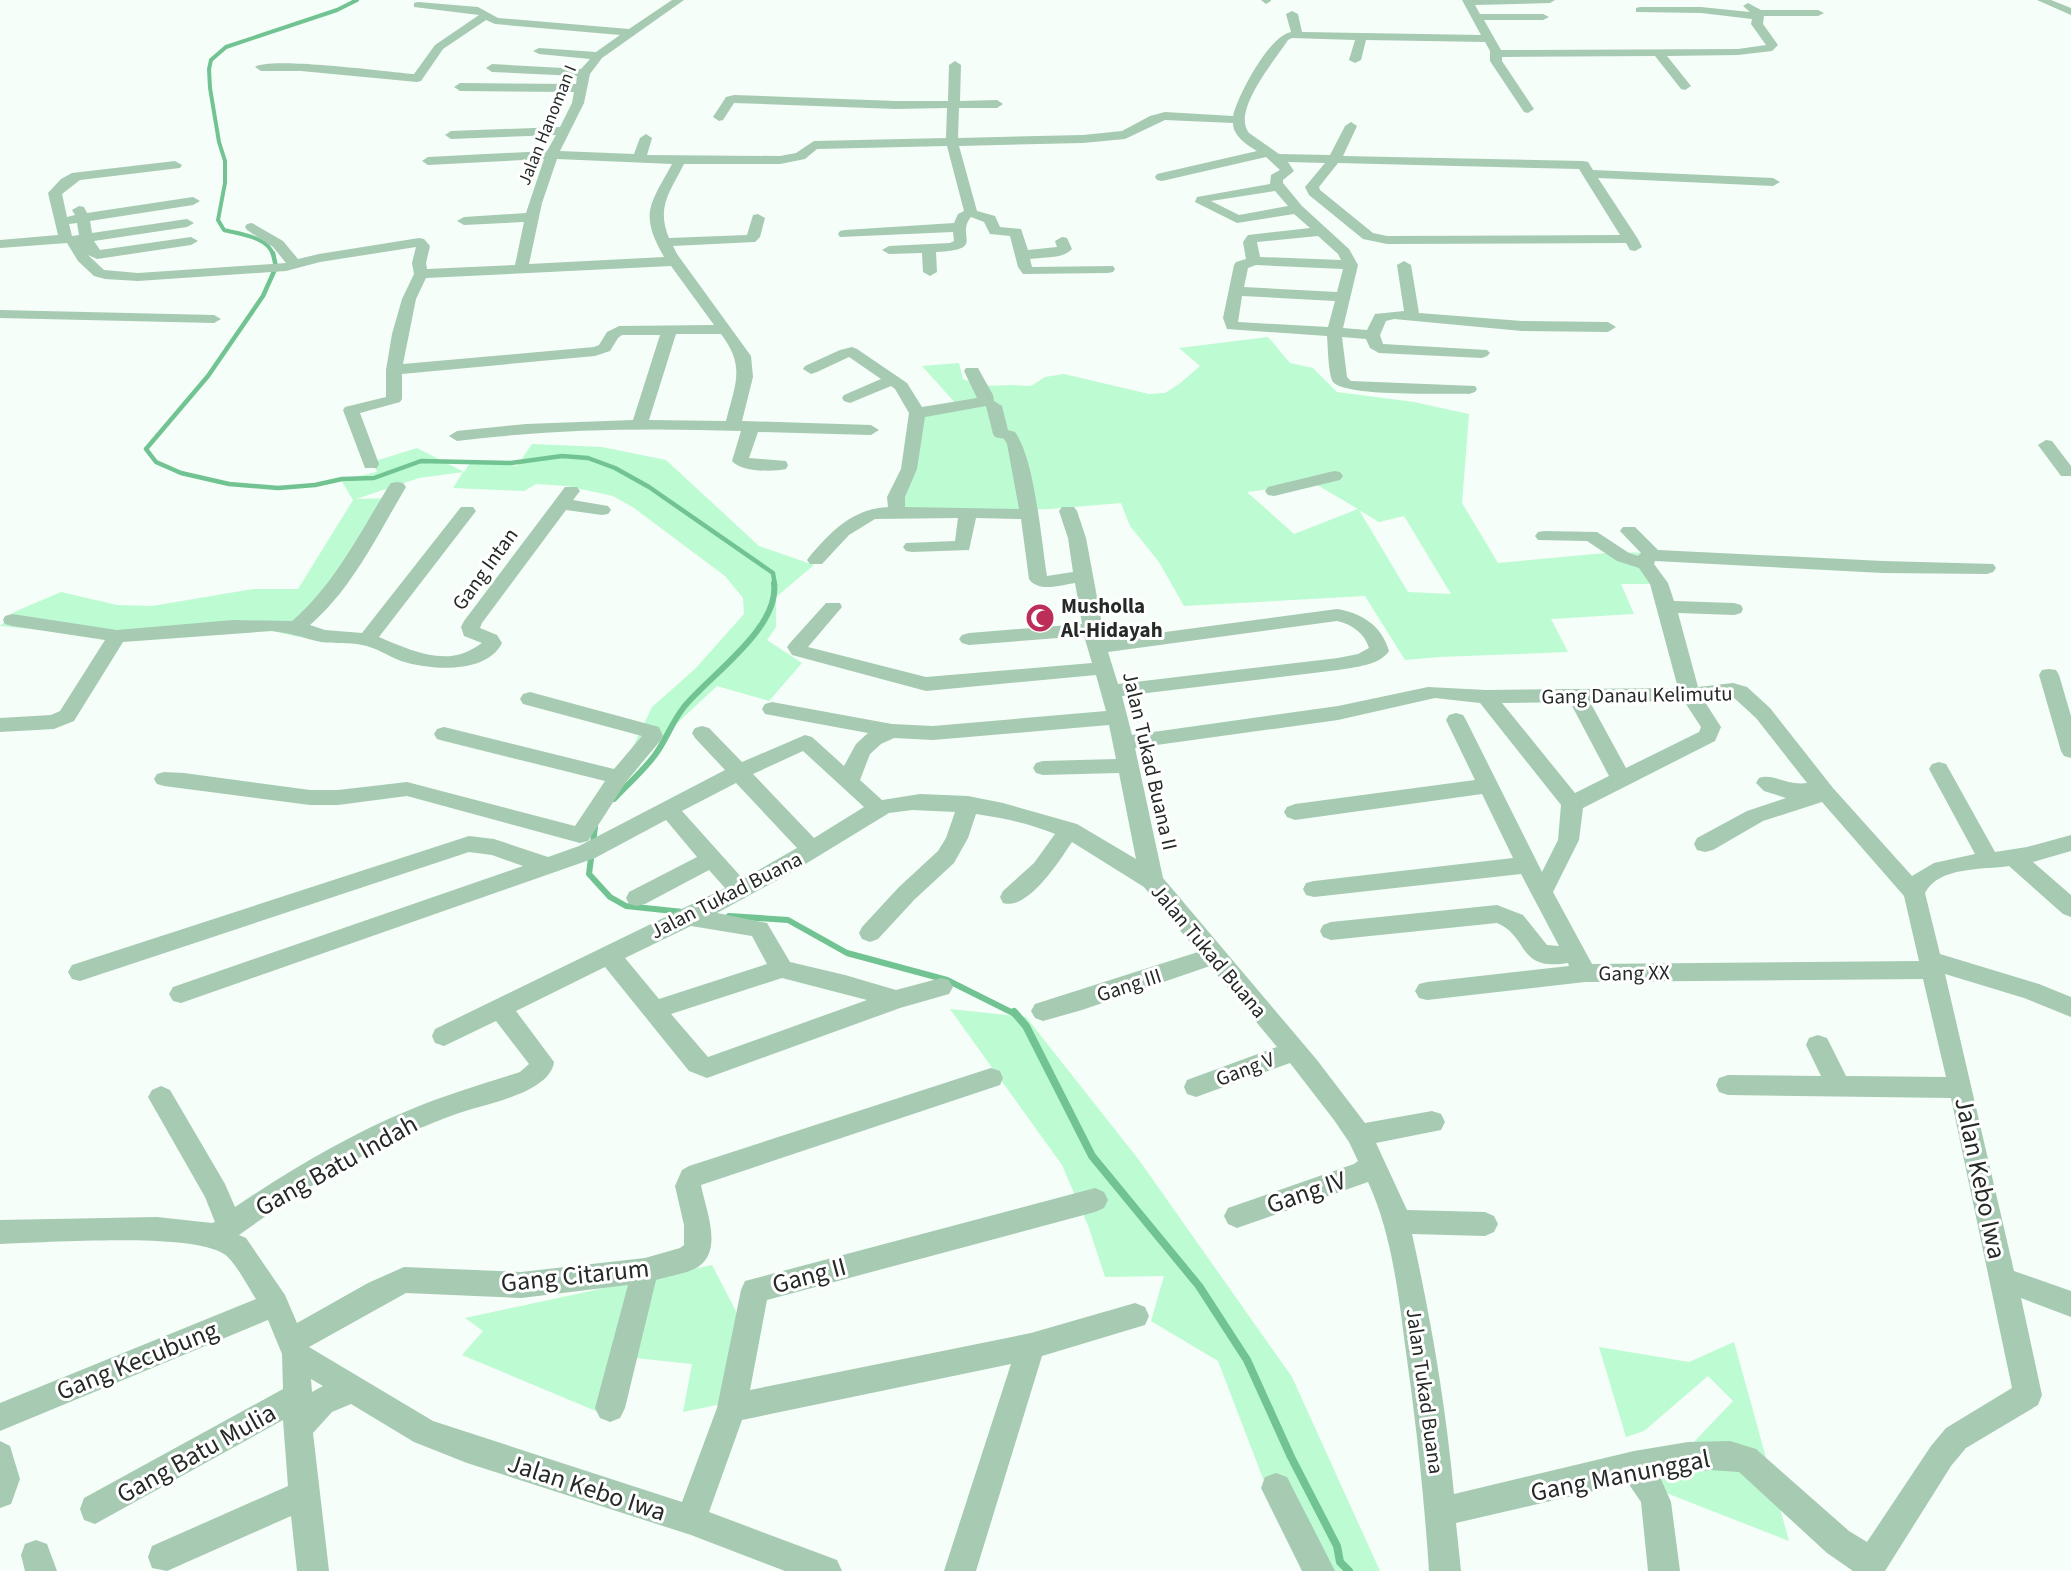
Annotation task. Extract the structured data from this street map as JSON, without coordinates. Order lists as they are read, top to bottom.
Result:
{
  "streets": {
    "street": [
      "Jalan Hanoman I",
      "Gang Intan",
      "Gang Danau Kelimutu",
      "Jalan Tukad Buana II",
      "Jalan Tukad Buana",
      "Gang XX",
      "Gang III",
      "Gang V",
      "Gang Batu Indah",
      "Jalan Kebo Iwa",
      "Gang IV",
      "Gang Citarum",
      "Gang II",
      "Gang Kecubung",
      "Gang Batu Mulia",
      "Gang Manunggal"
    ]
  },
  "crossings": [
    ["Gang Danau Kelimutu", "Jalan Tukad Buana II"],
    ["Gang Danau Kelimutu", "Jalan Kebo Iwa"],
    ["Jalan Tukad Buana II", "Jalan Tukad Buana"],
    ["Jalan Tukad Buana", "Gang III"],
    ["Jalan Tukad Buana", "Gang V"],
    ["Jalan Tukad Buana", "Gang Batu Indah"],
    ["Jalan Tukad Buana", "Gang IV"],
    ["Jalan Tukad Buana", "Gang Manunggal"],
    ["Gang XX", "Jalan Kebo Iwa"],
    ["Jalan Kebo Iwa", "Gang Citarum"],
    ["Jalan Kebo Iwa", "Gang II"],
    ["Jalan Kebo Iwa", "Gang Manunggal"]
  ],
  "places": {
    "mosque": ["Musholla Al-Hidayah"]
  }
}
